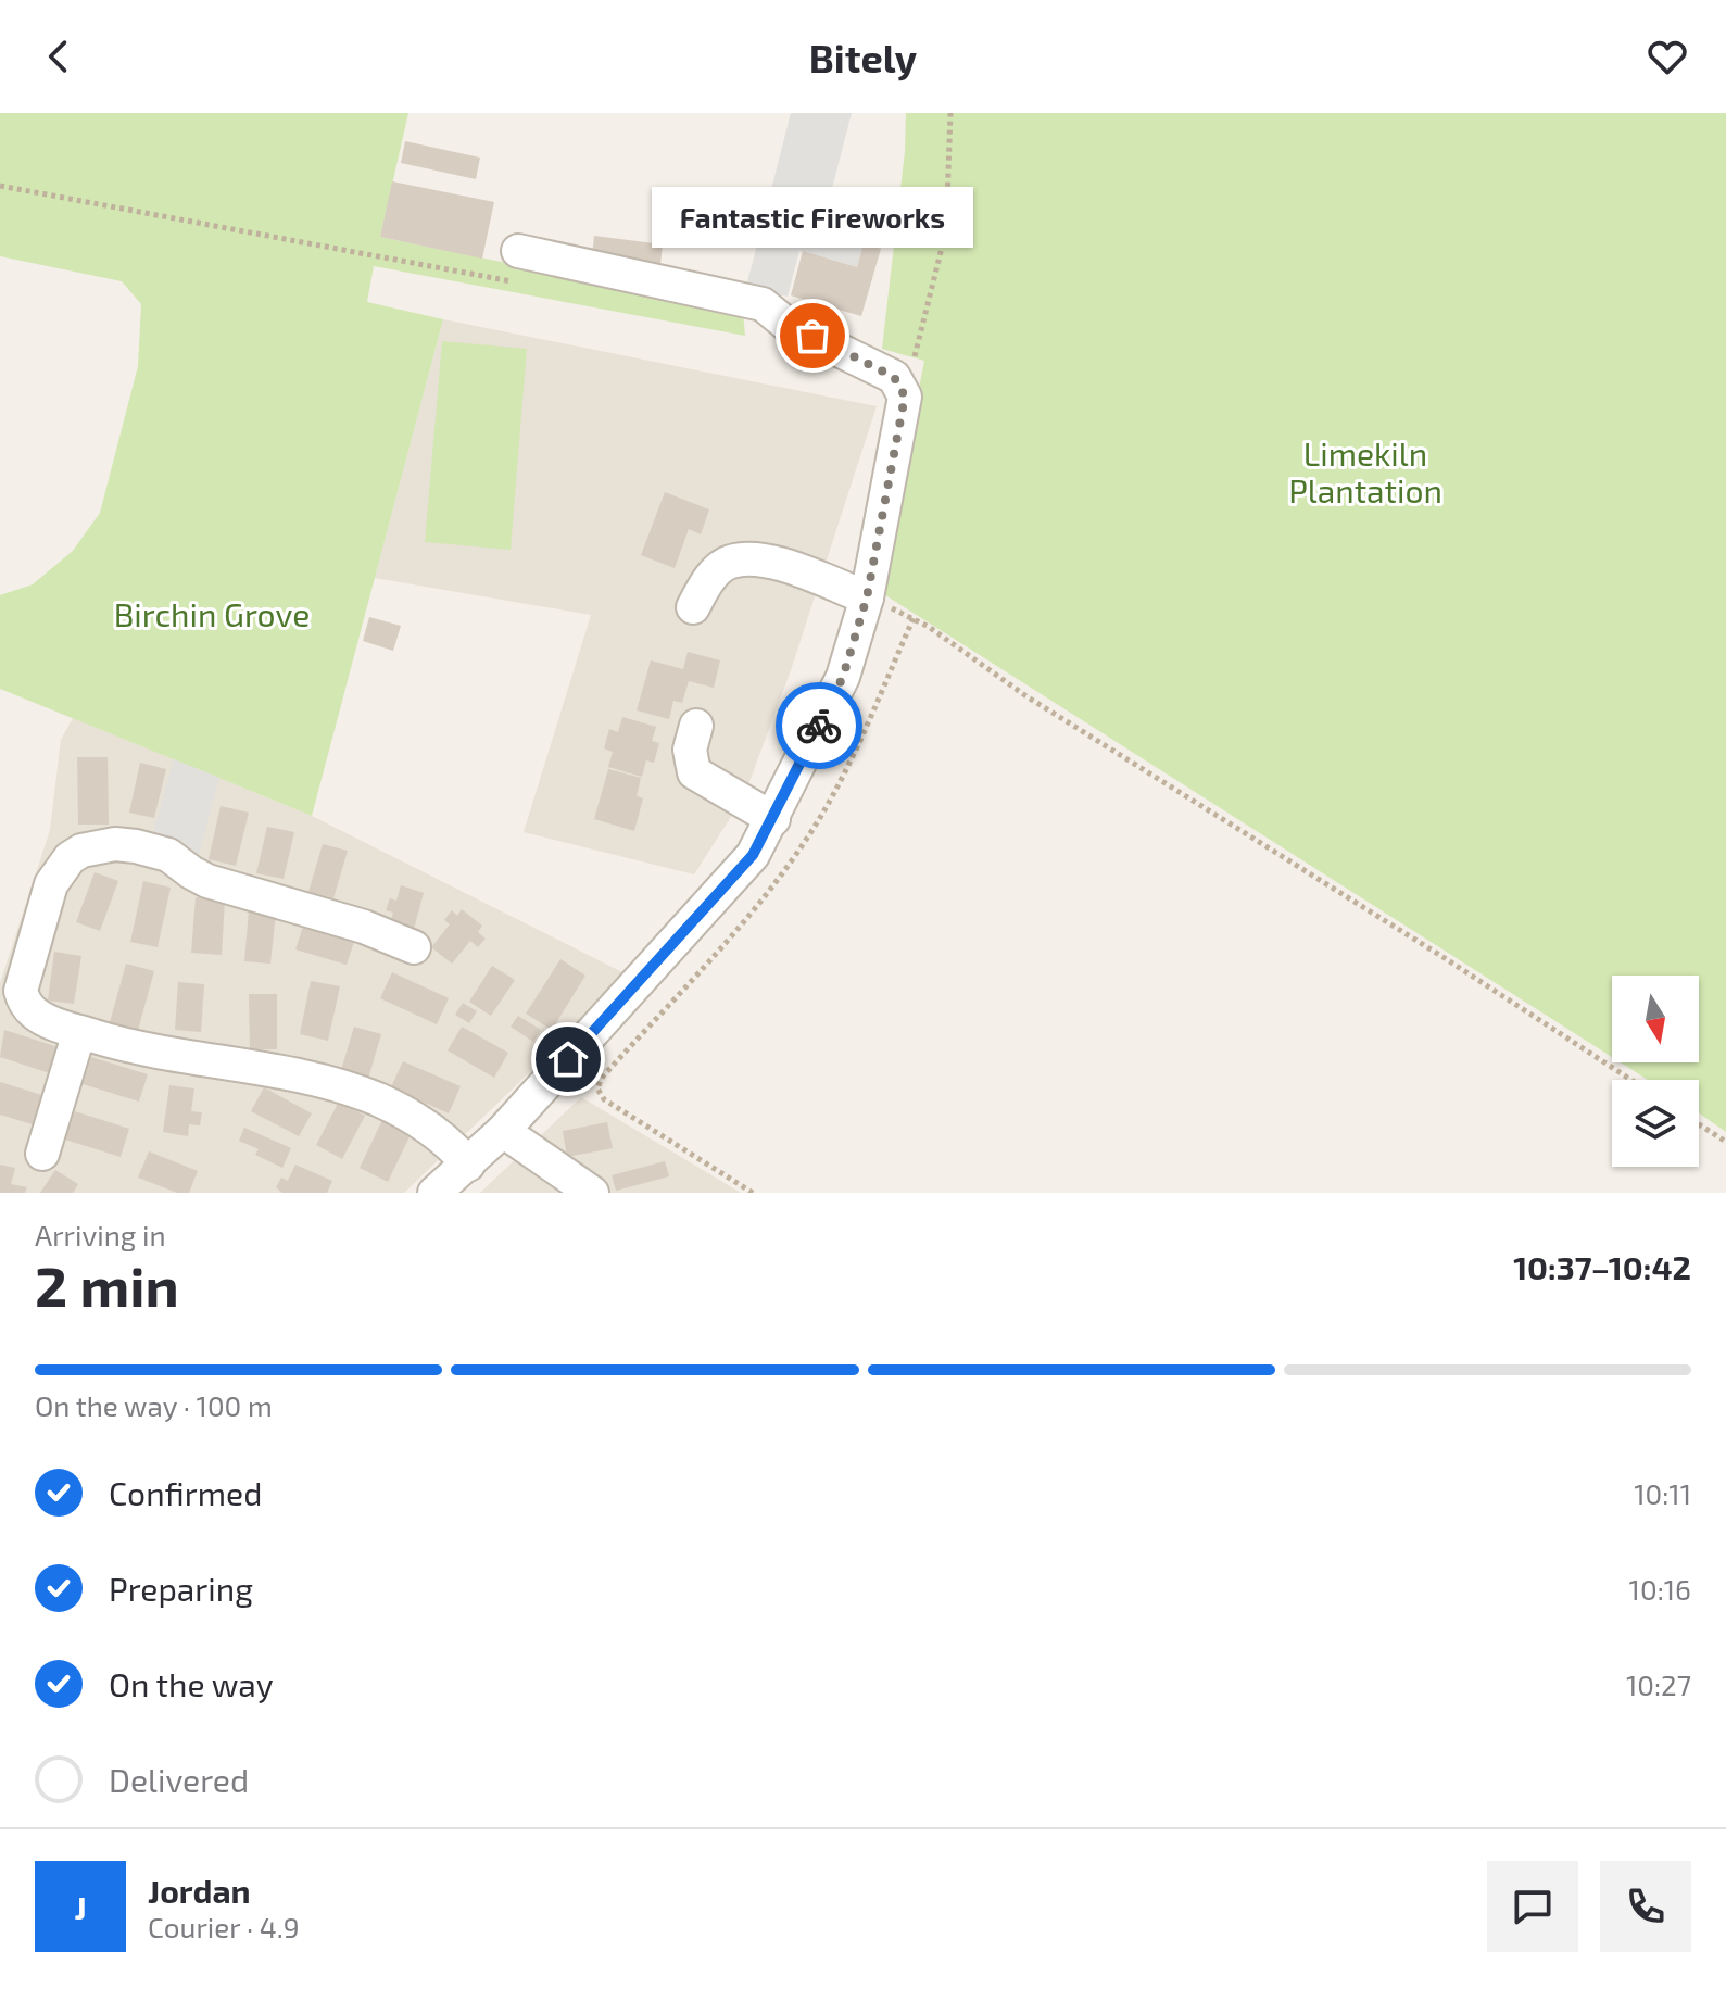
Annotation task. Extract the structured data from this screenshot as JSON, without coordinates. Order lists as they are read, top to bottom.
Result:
{
  "parks": ["Limekiln Plantation", "Birchin Grove"],
  "places": ["Fantastic Fireworks"],
  "north": "bottom",
  "page": {
    "header": "Bitely",
    "bubble": "Fantastic Fireworks",
    "heading": ["2 min", "Arriving in", "10:37–10:42"],
    "panel": ["Jordan", "Courier · 4.9"],
    "bar": "On the way · 100 m",
    "list": [
      ["Confirmed", "10:11"],
      ["Preparing", "10:16"],
      ["On the way", "10:27"],
      "Delivered"
    ],
    "round": "J"
  }
}
